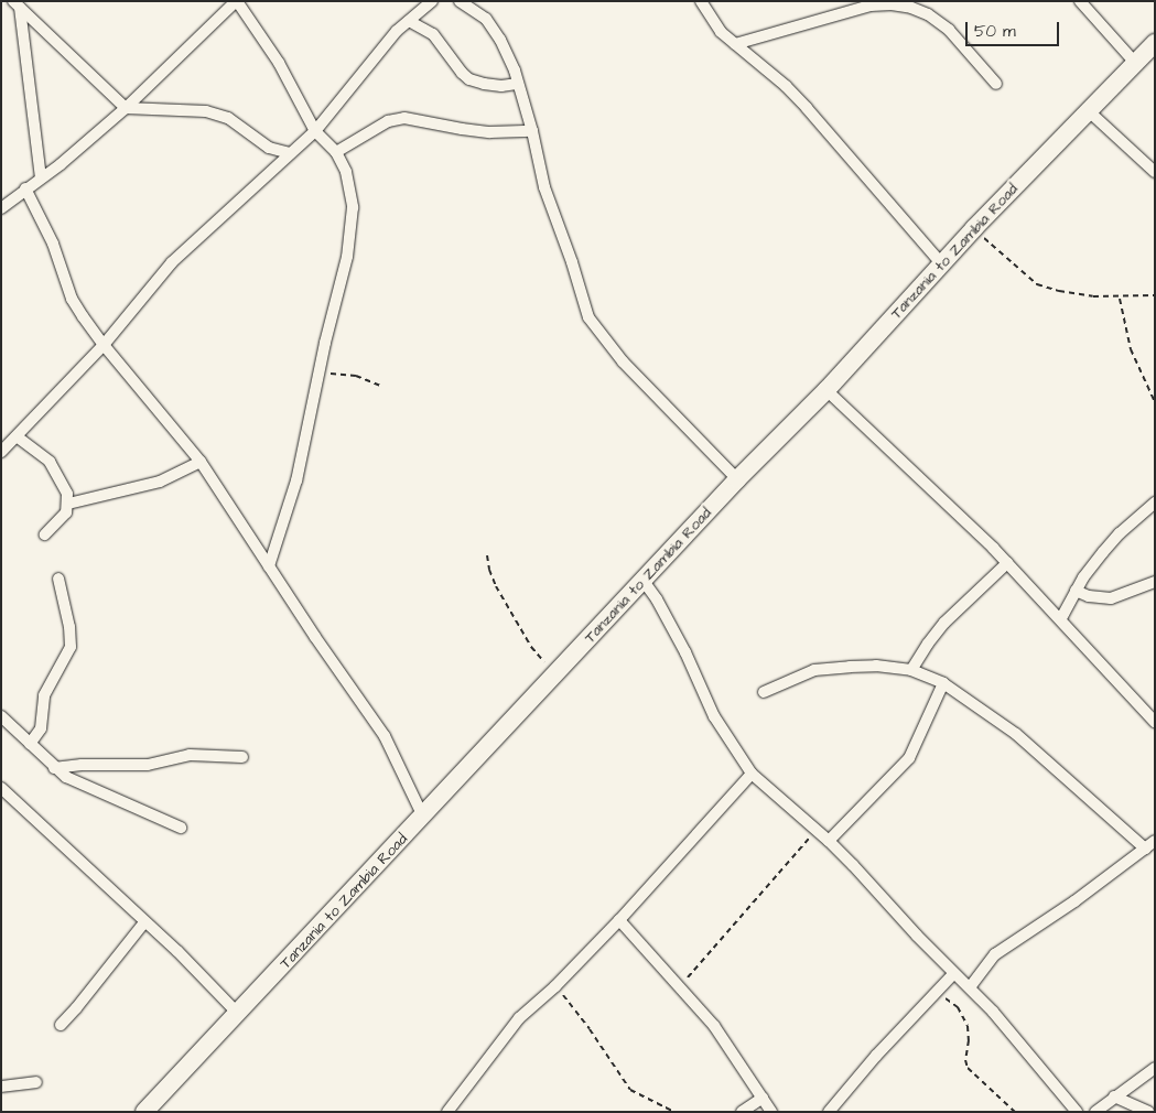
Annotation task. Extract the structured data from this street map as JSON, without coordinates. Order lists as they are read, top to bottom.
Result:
{
  "streets": {
    "highway": ["Tanzania to Zambia Road"]
  },
  "scale_bar": "50 m"
}
